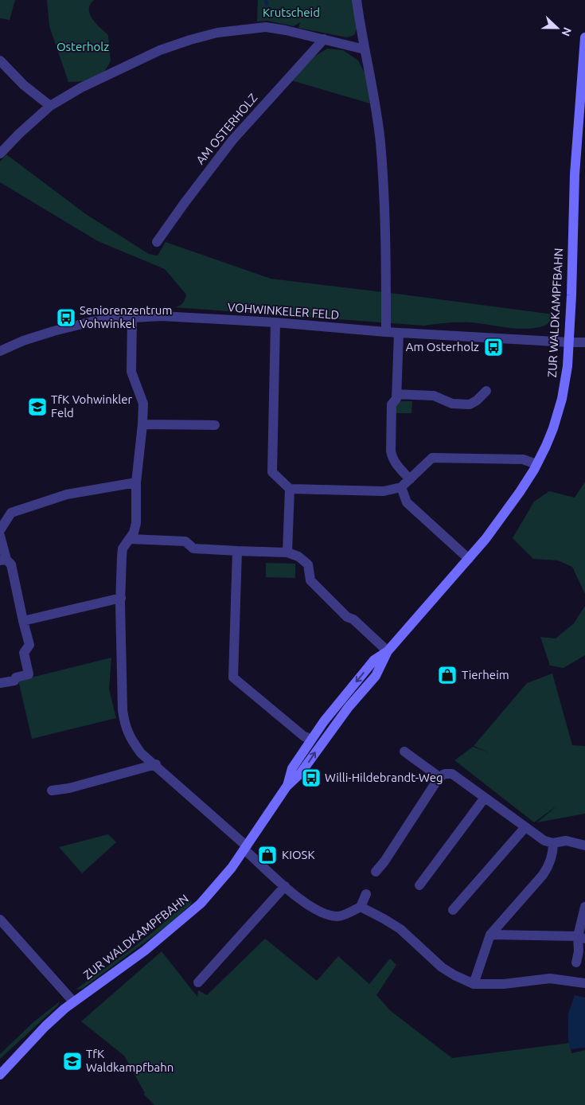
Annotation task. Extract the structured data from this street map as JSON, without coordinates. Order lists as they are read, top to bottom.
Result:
{
  "streets": {
    "main road": ["ZUR WALDKAMPFBAHN"],
    "street": ["AM OSTERHOLZ", "VOHWINKELER FELD"]
  },
  "crossings": [
    ["VOHWINKELER FELD", "ZUR WALDKAMPFBAHN"]
  ],
  "parks": ["Krutscheid", "Osterholz"],
  "places": {
    "bus stop": ["Seniorenzentrum Vohwinkel", "Am Osterholz", "Willi-Hildebrandt-Weg"],
    "school or university": ["TfK Vohwinkler Feld", "TfK Waldkampfbahn"],
    "shop": ["Tierheim", "KIOSK"]
  },
  "north": "right"
}
